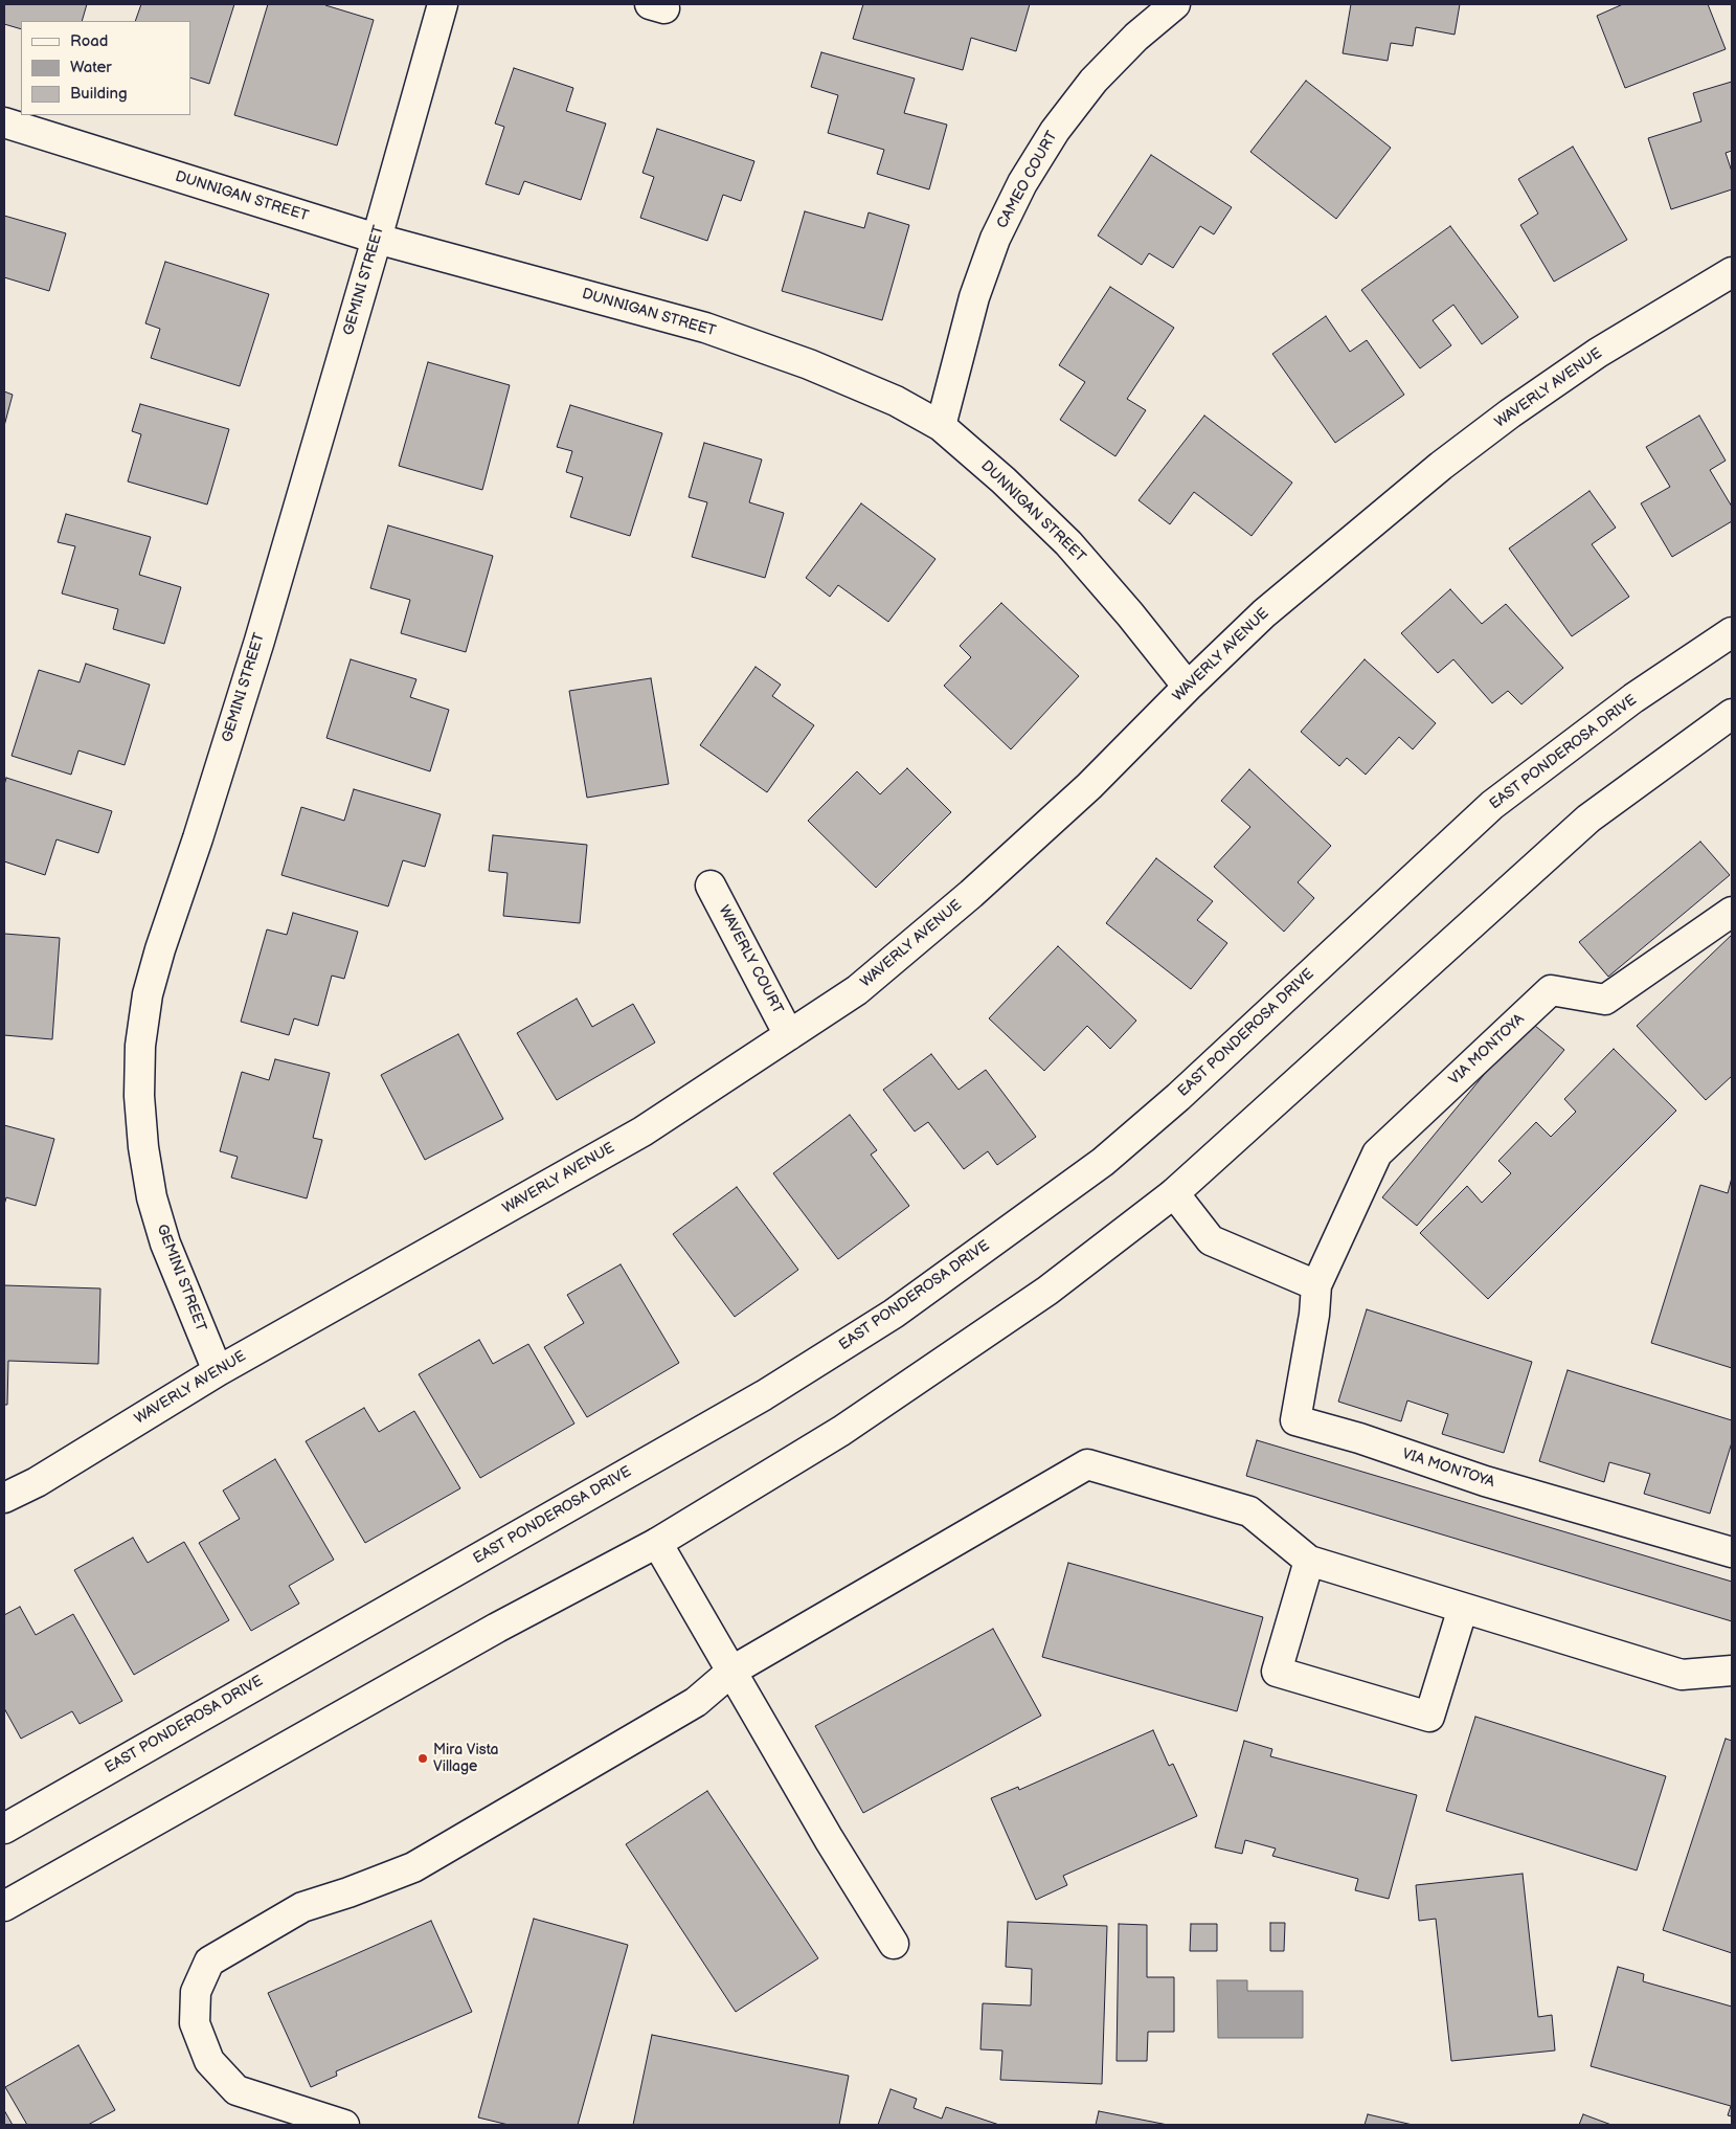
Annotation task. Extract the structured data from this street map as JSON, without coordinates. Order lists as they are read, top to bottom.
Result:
{
  "streets": {
    "street": [
      "CAMEO COURT",
      "DUNNIGAN STREET",
      "GEMINI STREET",
      "WAVERLY AVENUE",
      "EAST PONDEROSA DRIVE",
      "WAVERLY COURT",
      "VIA MONTOYA"
    ]
  },
  "crossings": [
    ["CAMEO COURT", "DUNNIGAN STREET"],
    ["DUNNIGAN STREET", "GEMINI STREET"],
    ["DUNNIGAN STREET", "WAVERLY AVENUE"],
    ["GEMINI STREET", "WAVERLY AVENUE"],
    ["WAVERLY AVENUE", "WAVERLY COURT"]
  ],
  "places": ["Mira Vista Village"],
  "legend": ["Road", "Water", "Building"]
}
